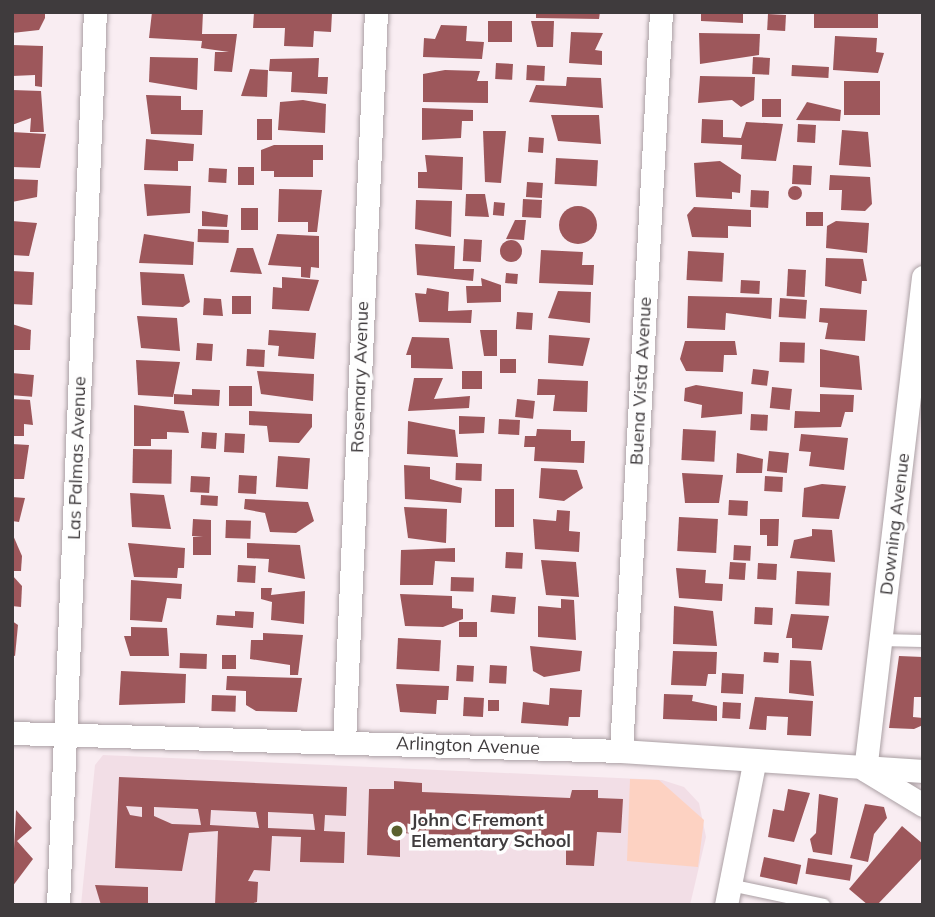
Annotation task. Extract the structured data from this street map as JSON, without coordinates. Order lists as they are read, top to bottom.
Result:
{
  "streets": {
    "street": [
      "Rosemary Avenue",
      "Buena Vista Avenue",
      "Las Palmas Avenue",
      "Downing Avenue",
      "Arlington Avenue"
    ]
  },
  "crossings": [
    ["Rosemary Avenue", "Arlington Avenue"],
    ["Buena Vista Avenue", "Arlington Avenue"],
    ["Las Palmas Avenue", "Arlington Avenue"],
    ["Downing Avenue", "Arlington Avenue"]
  ],
  "places": ["John C Fremont Elementary School"]
}
